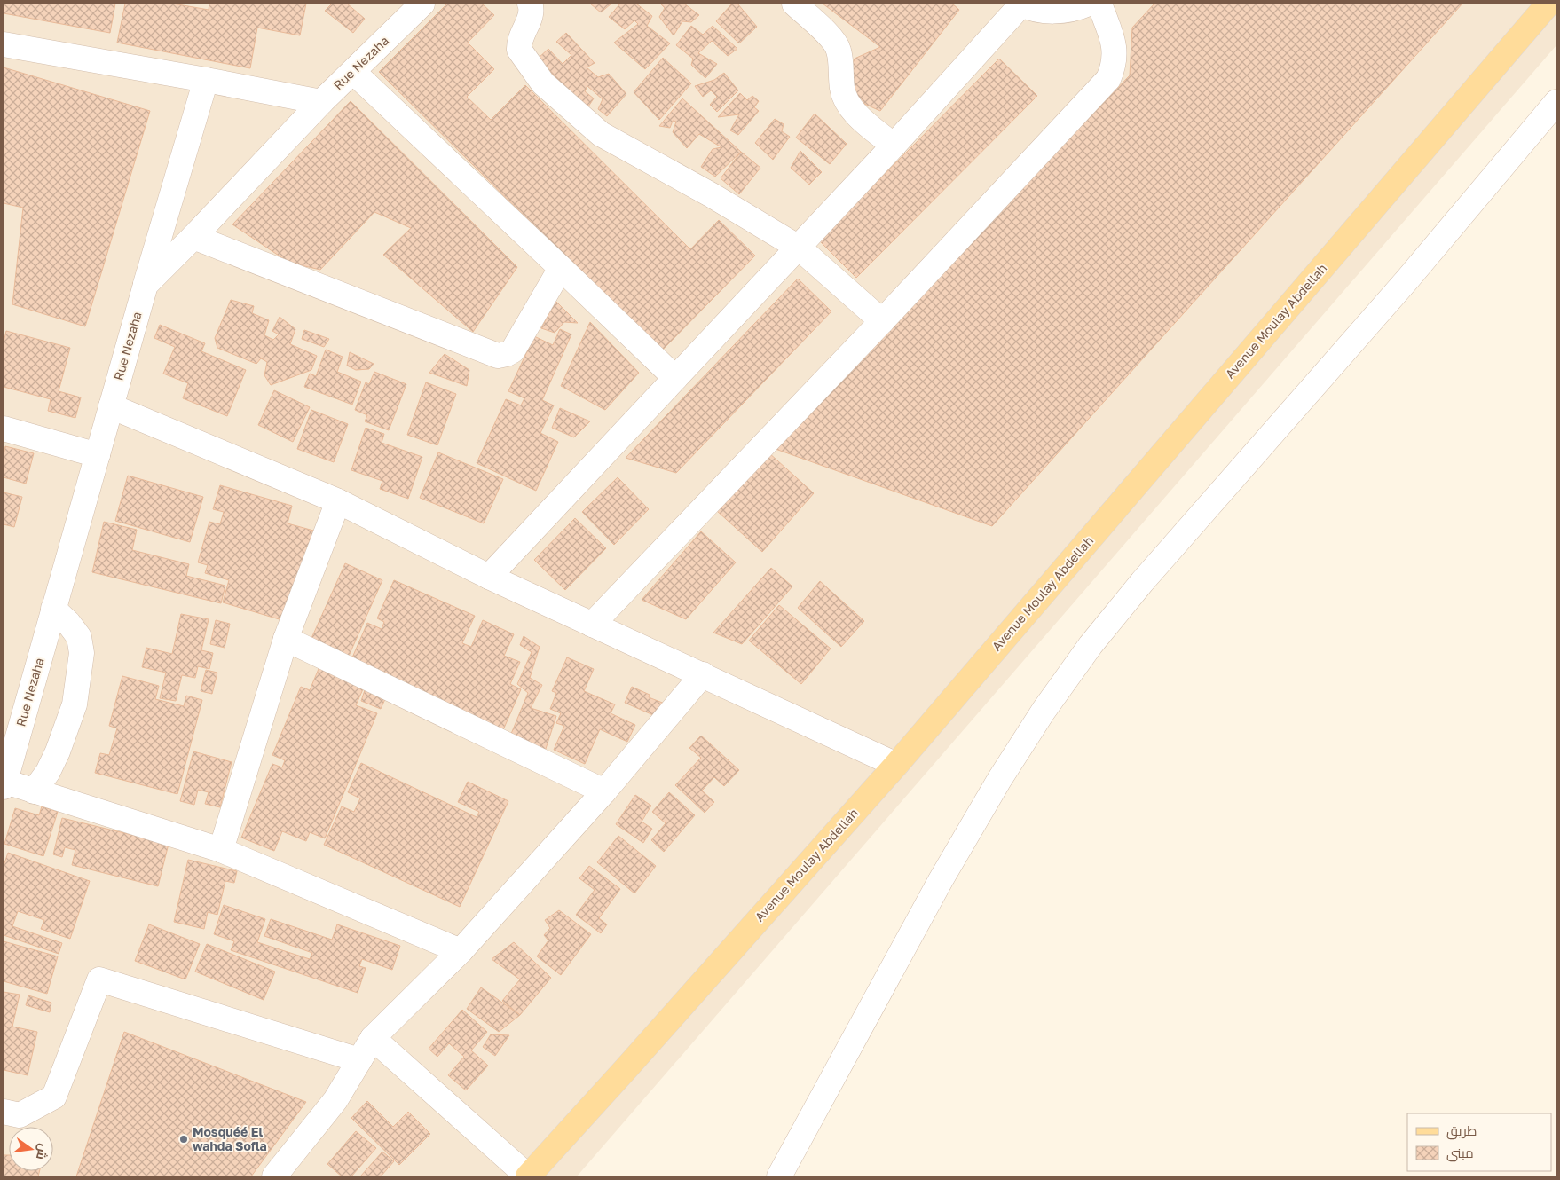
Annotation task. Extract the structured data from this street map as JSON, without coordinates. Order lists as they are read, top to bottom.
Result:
{
  "streets": {
    "main road": ["Avenue Moulay Abdellah"],
    "street": ["Rue Nezaha"]
  },
  "places": ["Mosquéé El wahda Sofla"],
  "legend": ["طريق", "مبنى"],
  "north": "right"
}
